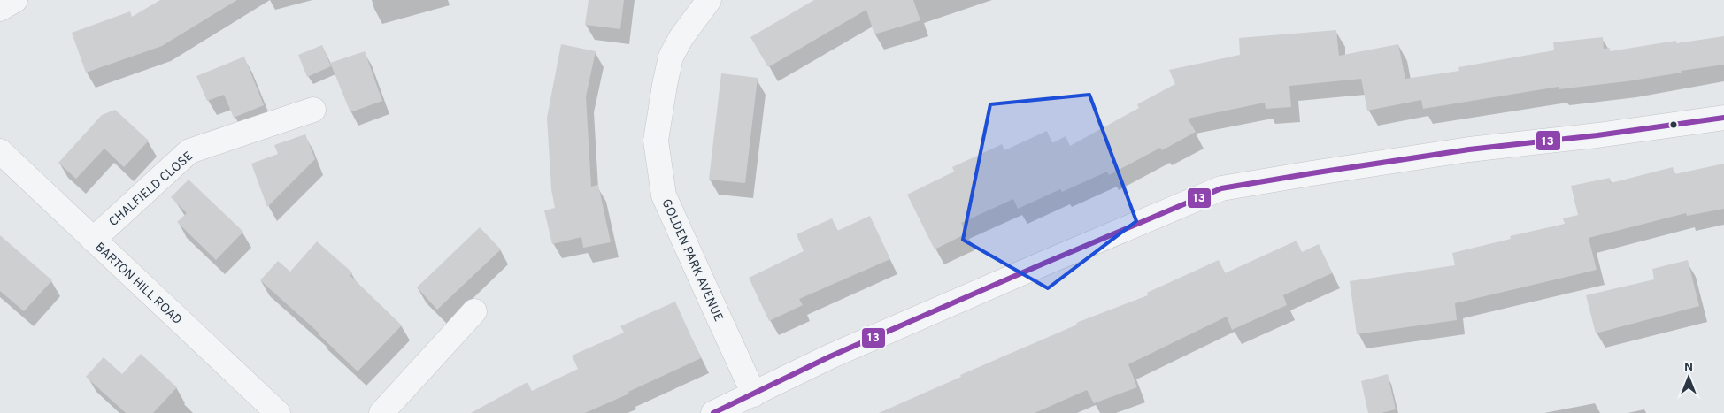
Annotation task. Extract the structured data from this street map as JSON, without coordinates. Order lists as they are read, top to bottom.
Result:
{
  "streets": {
    "street": ["CHALFIELD CLOSE", "GOLDEN PARK AVENUE", "BARTON HILL ROAD"]
  },
  "crossings": [
    ["CHALFIELD CLOSE", "BARTON HILL ROAD"]
  ],
  "lines": ["transit line 13"],
  "north": "top"
}
